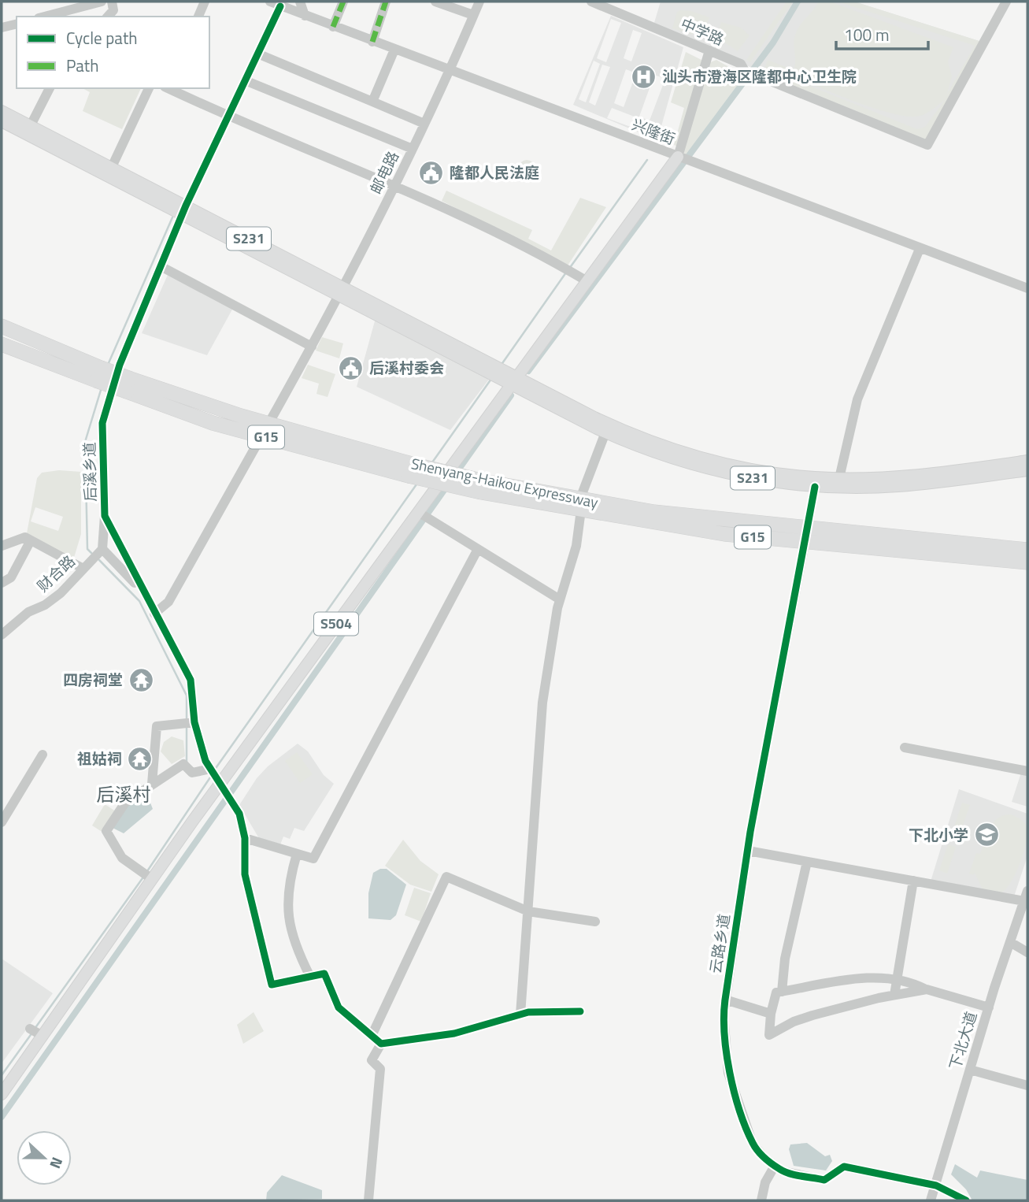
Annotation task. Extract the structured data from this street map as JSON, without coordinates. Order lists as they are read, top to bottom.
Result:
{
  "streets": {
    "highway": ["G15", "Shenyang-Haikou Expressway"],
    "main road": ["S231", "S504"],
    "street": [
      "中学路",
      "兴隆街",
      "邮电路",
      "后溪乡道",
      "财合路",
      "云路乡道",
      "下北大道"
    ]
  },
  "crossings": [
    ["兴隆街", "邮电路"],
    ["兴隆街", "后溪乡道"],
    ["兴隆街", "S504"],
    ["邮电路", "S231"],
    ["S231", "后溪乡道"],
    ["S231", "S504"],
    ["后溪乡道", "S504"],
    ["云路乡道", "下北大道"]
  ],
  "districts": ["后溪村"],
  "places": {
    "hospital": ["汕头市澄海区隆都中心卫生院"],
    "public building": ["隆都人民法庭", "后溪村委会"],
    "temple": ["四房祠堂", "祖姑祠"],
    "school or university": ["下北小学"]
  },
  "legend": ["Cycle path", "Path"],
  "scale_bar": "100 m",
  "north": "right"
}
